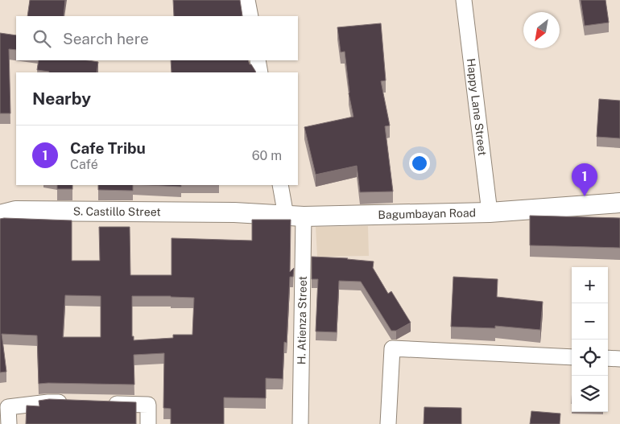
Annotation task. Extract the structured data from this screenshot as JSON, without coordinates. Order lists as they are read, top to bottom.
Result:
{
  "streets": {
    "street": [
      "Happy Lane Street",
      "S. Castillo Street",
      "Bagumbayan Road",
      "H. Atienza Street"
    ]
  },
  "crossings": [
    ["Happy Lane Street", "Bagumbayan Road"],
    ["S. Castillo Street", "Bagumbayan Road"],
    ["Bagumbayan Road", "H. Atienza Street"]
  ],
  "north": "bottom left",
  "page": {
    "search": "Search here",
    "heading": "Nearby",
    "list": [
      {
        "mark": "1",
        "name": "Cafe Tribu",
        "note": "Café",
        "value": "60 m"
      }
    ],
    "pins": "1",
    "map_buttons": ["+", "−"]
  }
}
